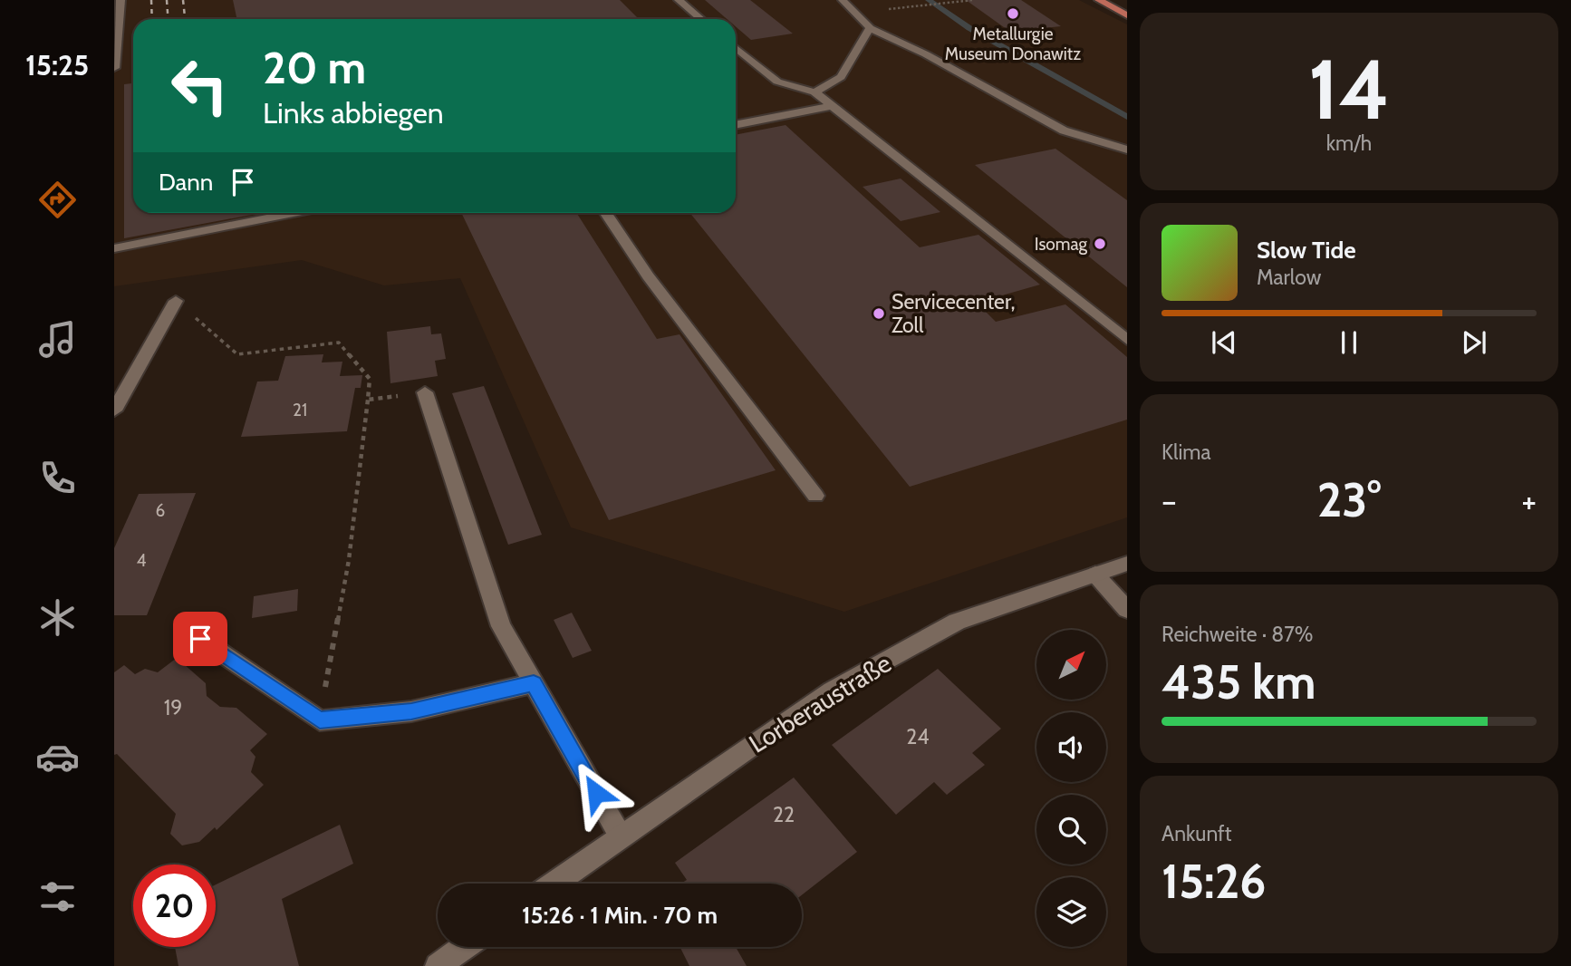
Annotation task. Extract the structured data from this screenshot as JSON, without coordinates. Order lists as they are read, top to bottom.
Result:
{
  "streets": {
    "street": ["Lorberaustraße"]
  },
  "places": ["Metallurgie Museum Donawitz", "Isomag", "Servicecenter, Zoll"],
  "house_numbers": [
    "21",
    "6",
    "4",
    "19",
    "24",
    "22"
  ],
  "north": "top right",
  "page": {
    "tabs": "15:25",
    "tile": [
      ["14", "km/h"],
      "Klima",
      ["Reichweite · 87%", "435 km"],
      ["Ankunft", "15:26"]
    ],
    "turn": ["20 m", "Links abbiegen"],
    "then": "Dann",
    "song": ["Slow Tide", "Marlow"],
    "heat": ["−", "23°", "+"],
    "limit": "20",
    "trip": "15:26 · 1 Min. · 70 m"
  }
}
